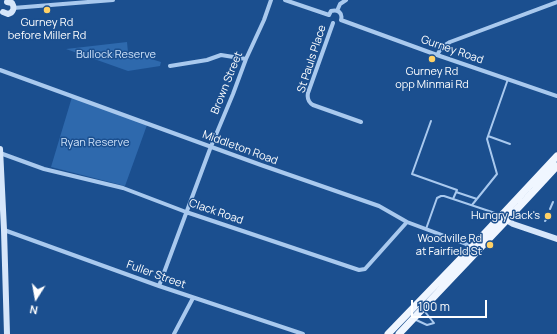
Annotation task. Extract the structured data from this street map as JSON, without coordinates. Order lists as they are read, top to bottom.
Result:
{
  "streets": {
    "street": [
      "Gurney Road",
      "St Pauls Place",
      "Brown Street",
      "Middleton Road",
      "Clack Road",
      "Fuller Street"
    ]
  },
  "crossings": [
    ["Gurney Road", "St Pauls Place"],
    ["Brown Street", "Middleton Road"],
    ["Brown Street", "Clack Road"],
    ["Brown Street", "Fuller Street"],
    ["Middleton Road", "Clack Road"]
  ],
  "parks": ["Bullock Reserve", "Ryan Reserve"],
  "places": [
    "Gurney Rd before Miller Rd",
    "Gurney Rd opp Minmai Rd",
    "Hungry Jack's",
    "Woodville Rd at Fairfield St"
  ],
  "scale_bar": "100 m",
  "north": "bottom"
}
